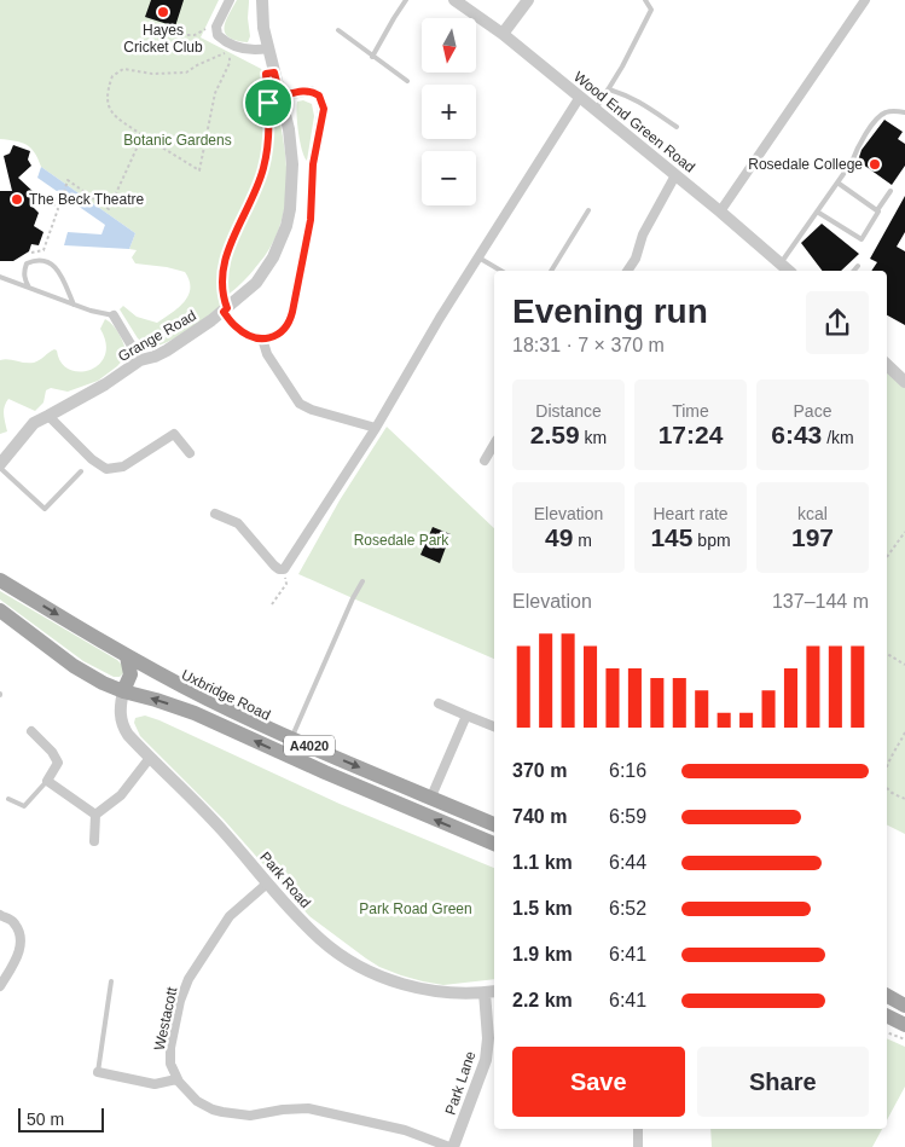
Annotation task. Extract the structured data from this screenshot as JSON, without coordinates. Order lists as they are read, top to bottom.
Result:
{
  "streets": {
    "main road": ["Uxbridge Road", "A4020"],
    "street": [
      "Wood End Green Road",
      "Grange Road",
      "Park Road",
      "Westacott",
      "Park Lane"
    ]
  },
  "crossings": [
    ["Uxbridge Road", "Park Road"],
    ["Park Road", "Westacott"],
    ["Park Road", "Park Lane"]
  ],
  "parks": ["Botanic Gardens", "Rosedale Park", "Park Road Green"],
  "places": ["Hayes Cricket Club", "Rosedale College", "The Beck Theatre"],
  "scale_bar": "50 m",
  "north": "bottom",
  "page": {
    "map_buttons": ["+", "−"],
    "heading": ["Evening run", "18:31 · 7 × 370 m"],
    "stats": [
      ["Distance", "2.59 km"],
      ["Time", "17:24"],
      ["Pace", "6:43 /km"],
      ["Elevation", "49 m"],
      ["Heart rate", "145 bpm"],
      ["kcal", "197"]
    ],
    "chart": ["Elevation", "137–144 m"],
    "list": [
      {
        "name": "370 m",
        "note": "6:16"
      },
      {
        "name": "740 m",
        "note": "6:59"
      },
      {
        "name": "1.1 km",
        "note": "6:44"
      },
      {
        "name": "1.5 km",
        "note": "6:52"
      },
      {
        "name": "1.9 km",
        "note": "6:41"
      },
      {
        "name": "2.2 km",
        "note": "6:41"
      }
    ],
    "buttons": ["Save", "Share"],
    "scale": "50 m"
  }
}
